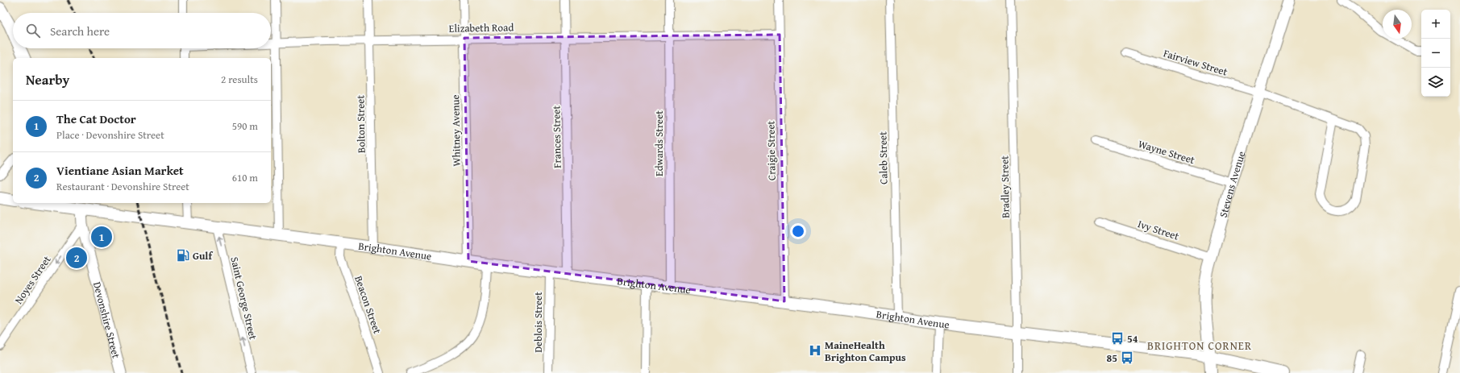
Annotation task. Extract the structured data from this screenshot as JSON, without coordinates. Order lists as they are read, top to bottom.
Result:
{
  "streets": {
    "main road": ["Stevens Avenue", "Brighton Avenue"],
    "street": [
      "Elizabeth Road",
      "Fairview Street",
      "Bolton Street",
      "Whitney Avenue",
      "Frances Street",
      "Edwards Street",
      "Craigie Street",
      "Wayne Street",
      "Caleb Street",
      "Bradley Street",
      "Ivy Street",
      "Noyes Street",
      "Saint George Street",
      "Beacon Street",
      "Devonshire Street",
      "Deblois Street"
    ]
  },
  "crossings": [
    ["Elizabeth Road", "Bolton Street"],
    ["Elizabeth Road", "Whitney Avenue"],
    ["Elizabeth Road", "Frances Street"],
    ["Elizabeth Road", "Edwards Street"],
    ["Elizabeth Road", "Craigie Street"],
    ["Fairview Street", "Stevens Avenue"],
    ["Bolton Street", "Brighton Avenue"],
    ["Whitney Avenue", "Brighton Avenue"],
    ["Frances Street", "Brighton Avenue"],
    ["Edwards Street", "Brighton Avenue"],
    ["Craigie Street", "Brighton Avenue"],
    ["Wayne Street", "Stevens Avenue"],
    ["Caleb Street", "Brighton Avenue"],
    ["Stevens Avenue", "Ivy Street"],
    ["Stevens Avenue", "Brighton Avenue"],
    ["Bradley Street", "Brighton Avenue"],
    ["Brighton Avenue", "Saint George Street"],
    ["Brighton Avenue", "Beacon Street"],
    ["Brighton Avenue", "Devonshire Street"],
    ["Brighton Avenue", "Deblois Street"],
    ["Noyes Street", "Devonshire Street"]
  ],
  "one_way": ["Noyes Street", "Saint George Street"],
  "districts": ["BRIGHTON CORNER"],
  "places": {
    "fuel station": ["Gulf"],
    "bus stop": ["54", "85"],
    "hospital": ["MaineHealth Brighton Campus"]
  },
  "north": "bottom",
  "page": {
    "map_buttons": ["+", "−"],
    "search": "Search here",
    "heading": ["Nearby", "2 results"],
    "list": [
      {
        "mark": "1",
        "name": "The Cat Doctor",
        "note": "Place · Devonshire Street",
        "value": "590 m"
      },
      {
        "mark": "2",
        "name": "Vientiane Asian Market",
        "note": "Restaurant · Devonshire Street",
        "value": "610 m"
      }
    ],
    "pins": ["1", "2"]
  }
}
